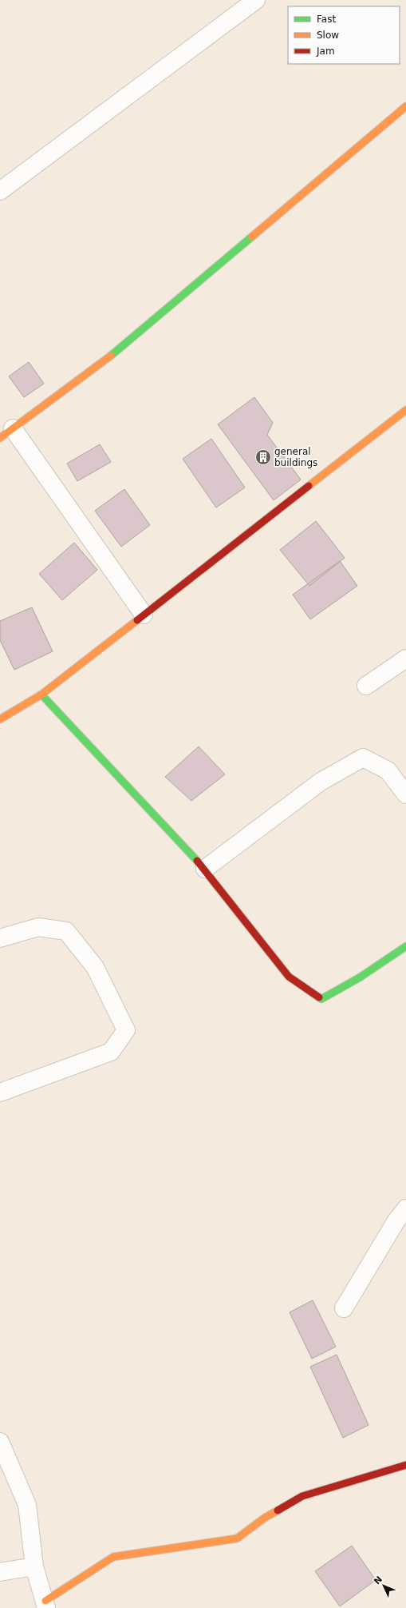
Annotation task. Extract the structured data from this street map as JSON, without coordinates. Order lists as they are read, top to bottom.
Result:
{
  "places": {
    "building": ["general buildings"]
  },
  "legend": ["Fast", "Slow", "Jam"],
  "north": "top left"
}
